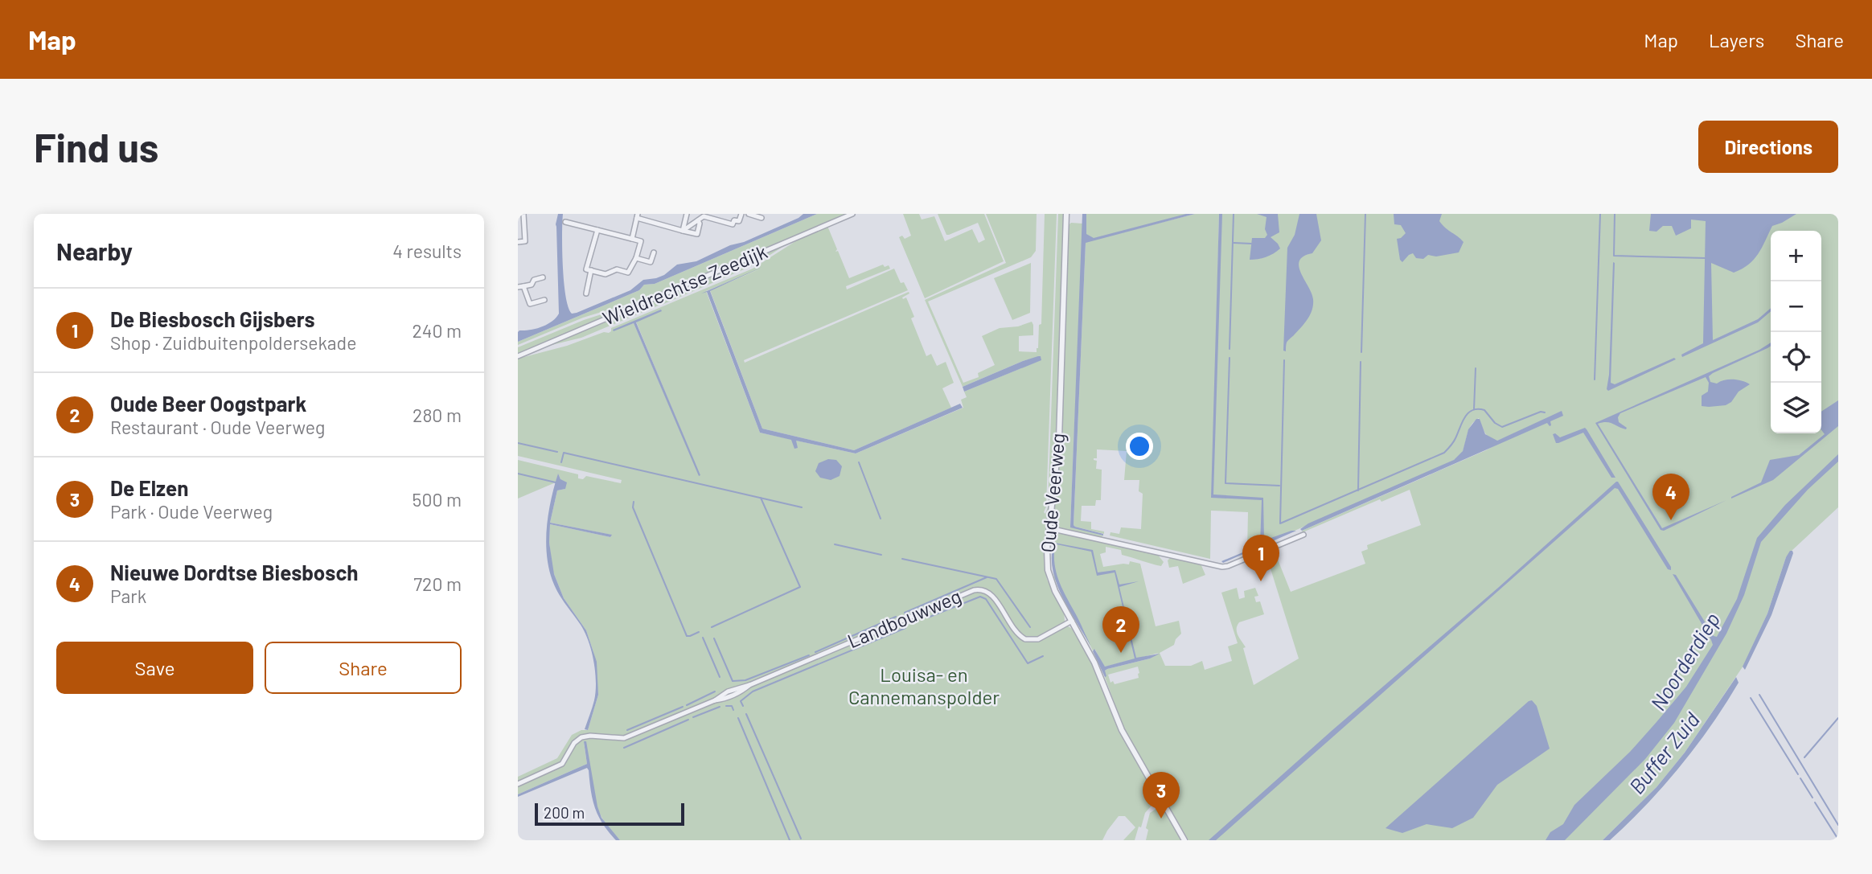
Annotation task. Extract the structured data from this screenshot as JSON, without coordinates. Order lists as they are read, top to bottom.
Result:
{
  "streets": {
    "street": ["Wieldrechtse Zeedijk", "Oude Veerweg", "Landbouwweg"]
  },
  "crossings": [
    ["Oude Veerweg", "Landbouwweg"]
  ],
  "water": ["Noorderdiep", "Buffer Zuid"],
  "parks": ["Louisa- en Cannemanspolder"],
  "scale_bar": "200 m",
  "page": {
    "header": "Map",
    "nav": ["Map", "Layers", "Share"],
    "buttons": [
      "Directions",
      ["Save", "Share"]
    ],
    "title": "Find us",
    "heading": ["Nearby", "4 results"],
    "map_buttons": ["+", "−"],
    "list": [
      {
        "mark": "1",
        "name": "De Biesbosch Gijsbers",
        "note": "Shop · Zuidbuitenpoldersekade",
        "value": "240 m"
      },
      {
        "mark": "2",
        "name": "Oude Beer Oogstpark",
        "note": "Restaurant · Oude Veerweg",
        "value": "280 m"
      },
      {
        "mark": "3",
        "name": "De Elzen",
        "note": "Park · Oude Veerweg",
        "value": "500 m"
      },
      {
        "mark": "4",
        "name": "Nieuwe Dordtse Biesbosch",
        "note": "Park",
        "value": "720 m"
      }
    ],
    "pins": [
      "4",
      "1",
      "2",
      "3"
    ],
    "scale": "200 m"
  }
}
